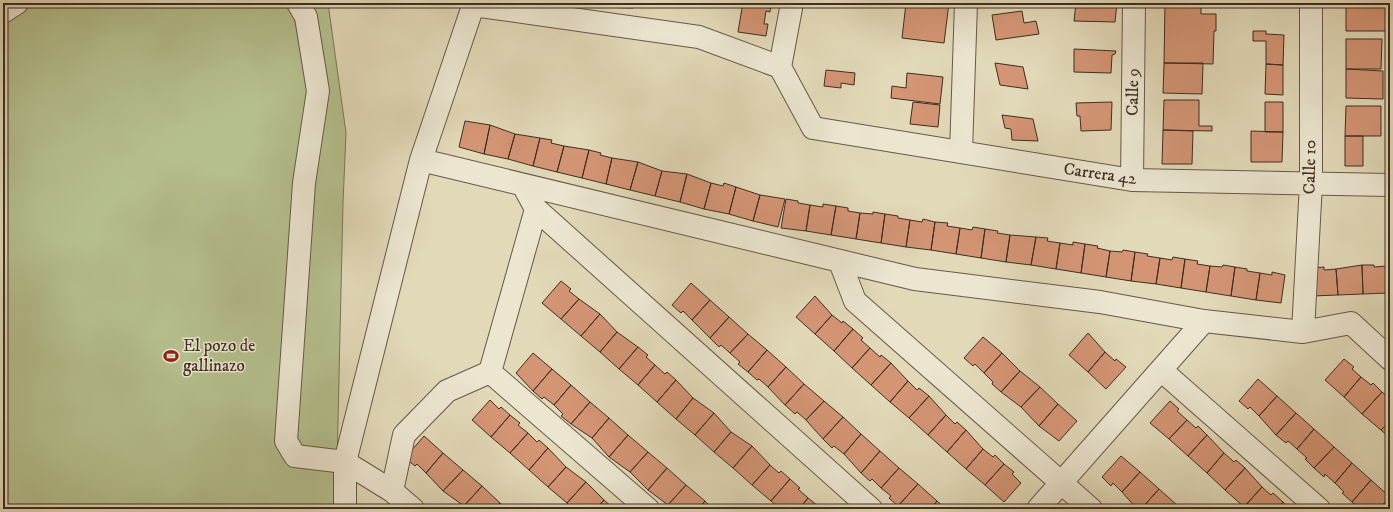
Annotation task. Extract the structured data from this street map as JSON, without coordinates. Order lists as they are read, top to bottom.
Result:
{
  "streets": {
    "street": ["Calle 9", "Calle 10", "Carrera 42"]
  },
  "crossings": [
    ["Calle 9", "Carrera 42"],
    ["Calle 10", "Carrera 42"]
  ],
  "places": {
    "sports": ["El pozo de gallinazo"]
  }
}
